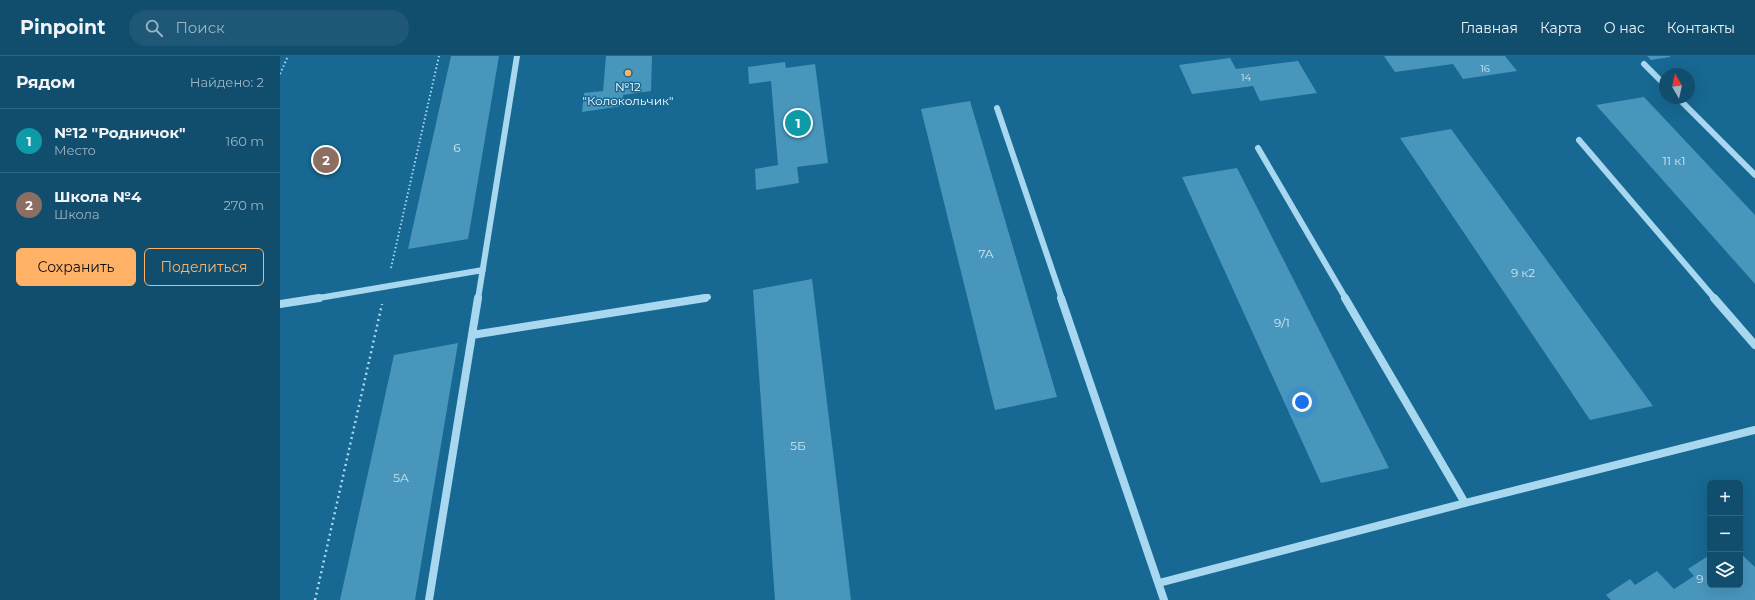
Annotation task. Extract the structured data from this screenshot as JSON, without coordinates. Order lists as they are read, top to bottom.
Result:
{
  "places": ["№12 \"Колокольчик\""],
  "house_numbers": [
    "16",
    "14",
    "6",
    "11 к1",
    "7А",
    "9 к2",
    "9/1",
    "5Б",
    "5А",
    "9"
  ],
  "north": "top",
  "page": {
    "header": "Pinpoint",
    "search": "Поиск",
    "nav": [
      "Главная",
      "Карта",
      "О нас",
      "Контакты"
    ],
    "heading": ["Рядом", "Найдено: 2"],
    "list": [
      {
        "mark": "1",
        "name": "№12 \"Родничок\"",
        "note": "Место",
        "value": "160 m"
      },
      {
        "mark": "2",
        "name": "Школа №4",
        "note": "Школа",
        "value": "270 m"
      }
    ],
    "pins": ["1", "2"],
    "buttons": ["Сохранить", "Поделиться"],
    "map_buttons": ["+", "−"]
  }
}
